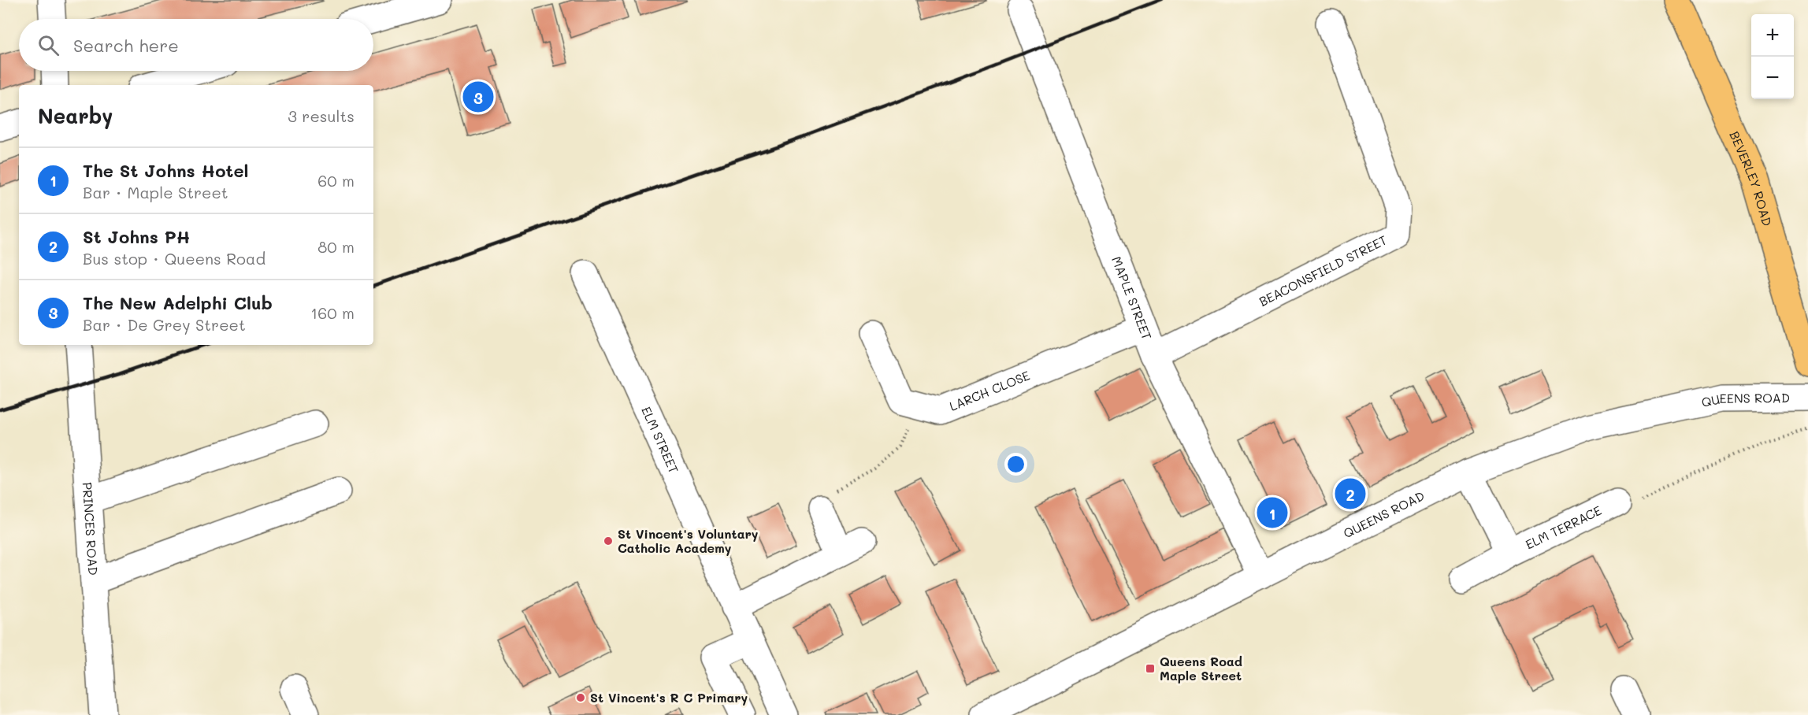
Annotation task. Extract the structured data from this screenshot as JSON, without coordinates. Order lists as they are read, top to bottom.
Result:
{
  "streets": {
    "main road": ["BEVERLEY ROAD"],
    "street": [
      "BEACONSFIELD STREET",
      "MAPLE STREET",
      "LARCH CLOSE",
      "QUEENS ROAD",
      "ELM STREET",
      "ELM TERRACE",
      "PRINCES ROAD"
    ]
  },
  "crossings": [
    ["BEACONSFIELD STREET", "MAPLE STREET"],
    ["MAPLE STREET", "LARCH CLOSE"],
    ["MAPLE STREET", "QUEENS ROAD"],
    ["QUEENS ROAD", "ELM TERRACE"]
  ],
  "places": {
    "other": ["St Vincent's Voluntary Catholic Academy", "St Vincent's R C Primary"],
    "transit": ["Queens Road Maple Street"]
  },
  "page": {
    "map_buttons": ["+", "−"],
    "search": "Search here",
    "pins": ["3", "2", "1"],
    "heading": ["Nearby", "3 results"],
    "list": [
      {
        "mark": "1",
        "name": "The St Johns Hotel",
        "note": "Bar · Maple Street",
        "value": "60 m"
      },
      {
        "mark": "2",
        "name": "St Johns PH",
        "note": "Bus stop · Queens Road",
        "value": "80 m"
      },
      {
        "mark": "3",
        "name": "The New Adelphi Club",
        "note": "Bar · De Grey Street",
        "value": "160 m"
      }
    ]
  }
}
